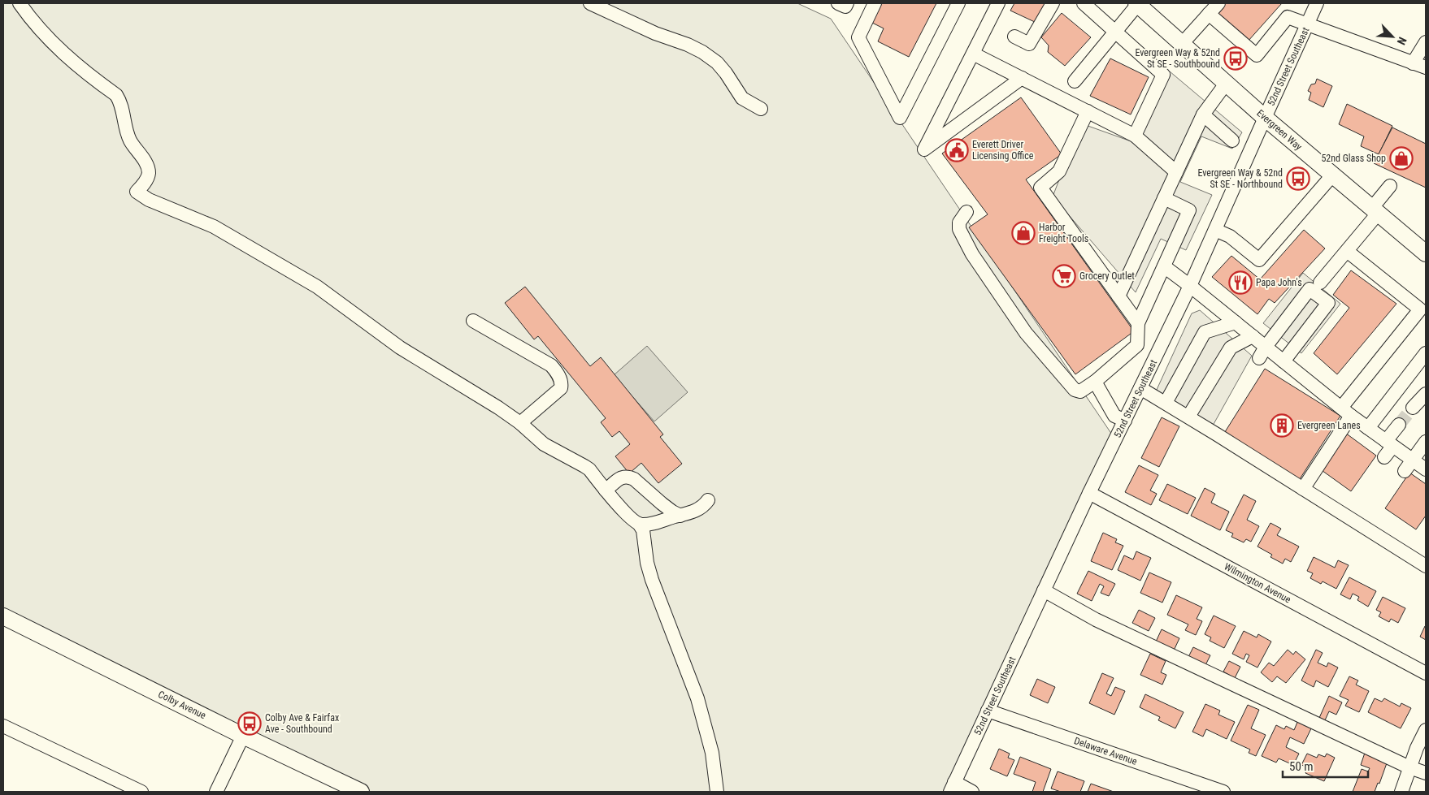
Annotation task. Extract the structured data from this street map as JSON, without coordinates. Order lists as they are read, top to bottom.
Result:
{
  "streets": {
    "main road": ["Evergreen Way", "Colby Avenue"],
    "street": ["52nd Street Southeast", "Wilmington Avenue", "Delaware Avenue"]
  },
  "crossings": [
    ["52nd Street Southeast", "Evergreen Way"],
    ["52nd Street Southeast", "Wilmington Avenue"],
    ["52nd Street Southeast", "Delaware Avenue"]
  ],
  "places": {
    "bus stop": ["Evergreen Way & 52nd St SE - Southbound", "Evergreen Way & 52nd St SE - Northbound", "Colby Ave & Fairfax Ave - Southbound"],
    "public building": ["Everett Driver Licensing Office"],
    "shop": ["52nd Glass Shop", "Harbor Freight Tools"],
    "supermarket": ["Grocery Outlet"],
    "restaurant": ["Papa John's"],
    "building": ["Evergreen Lanes"]
  },
  "scale_bar": "50 m",
  "north": "bottom right"
}
